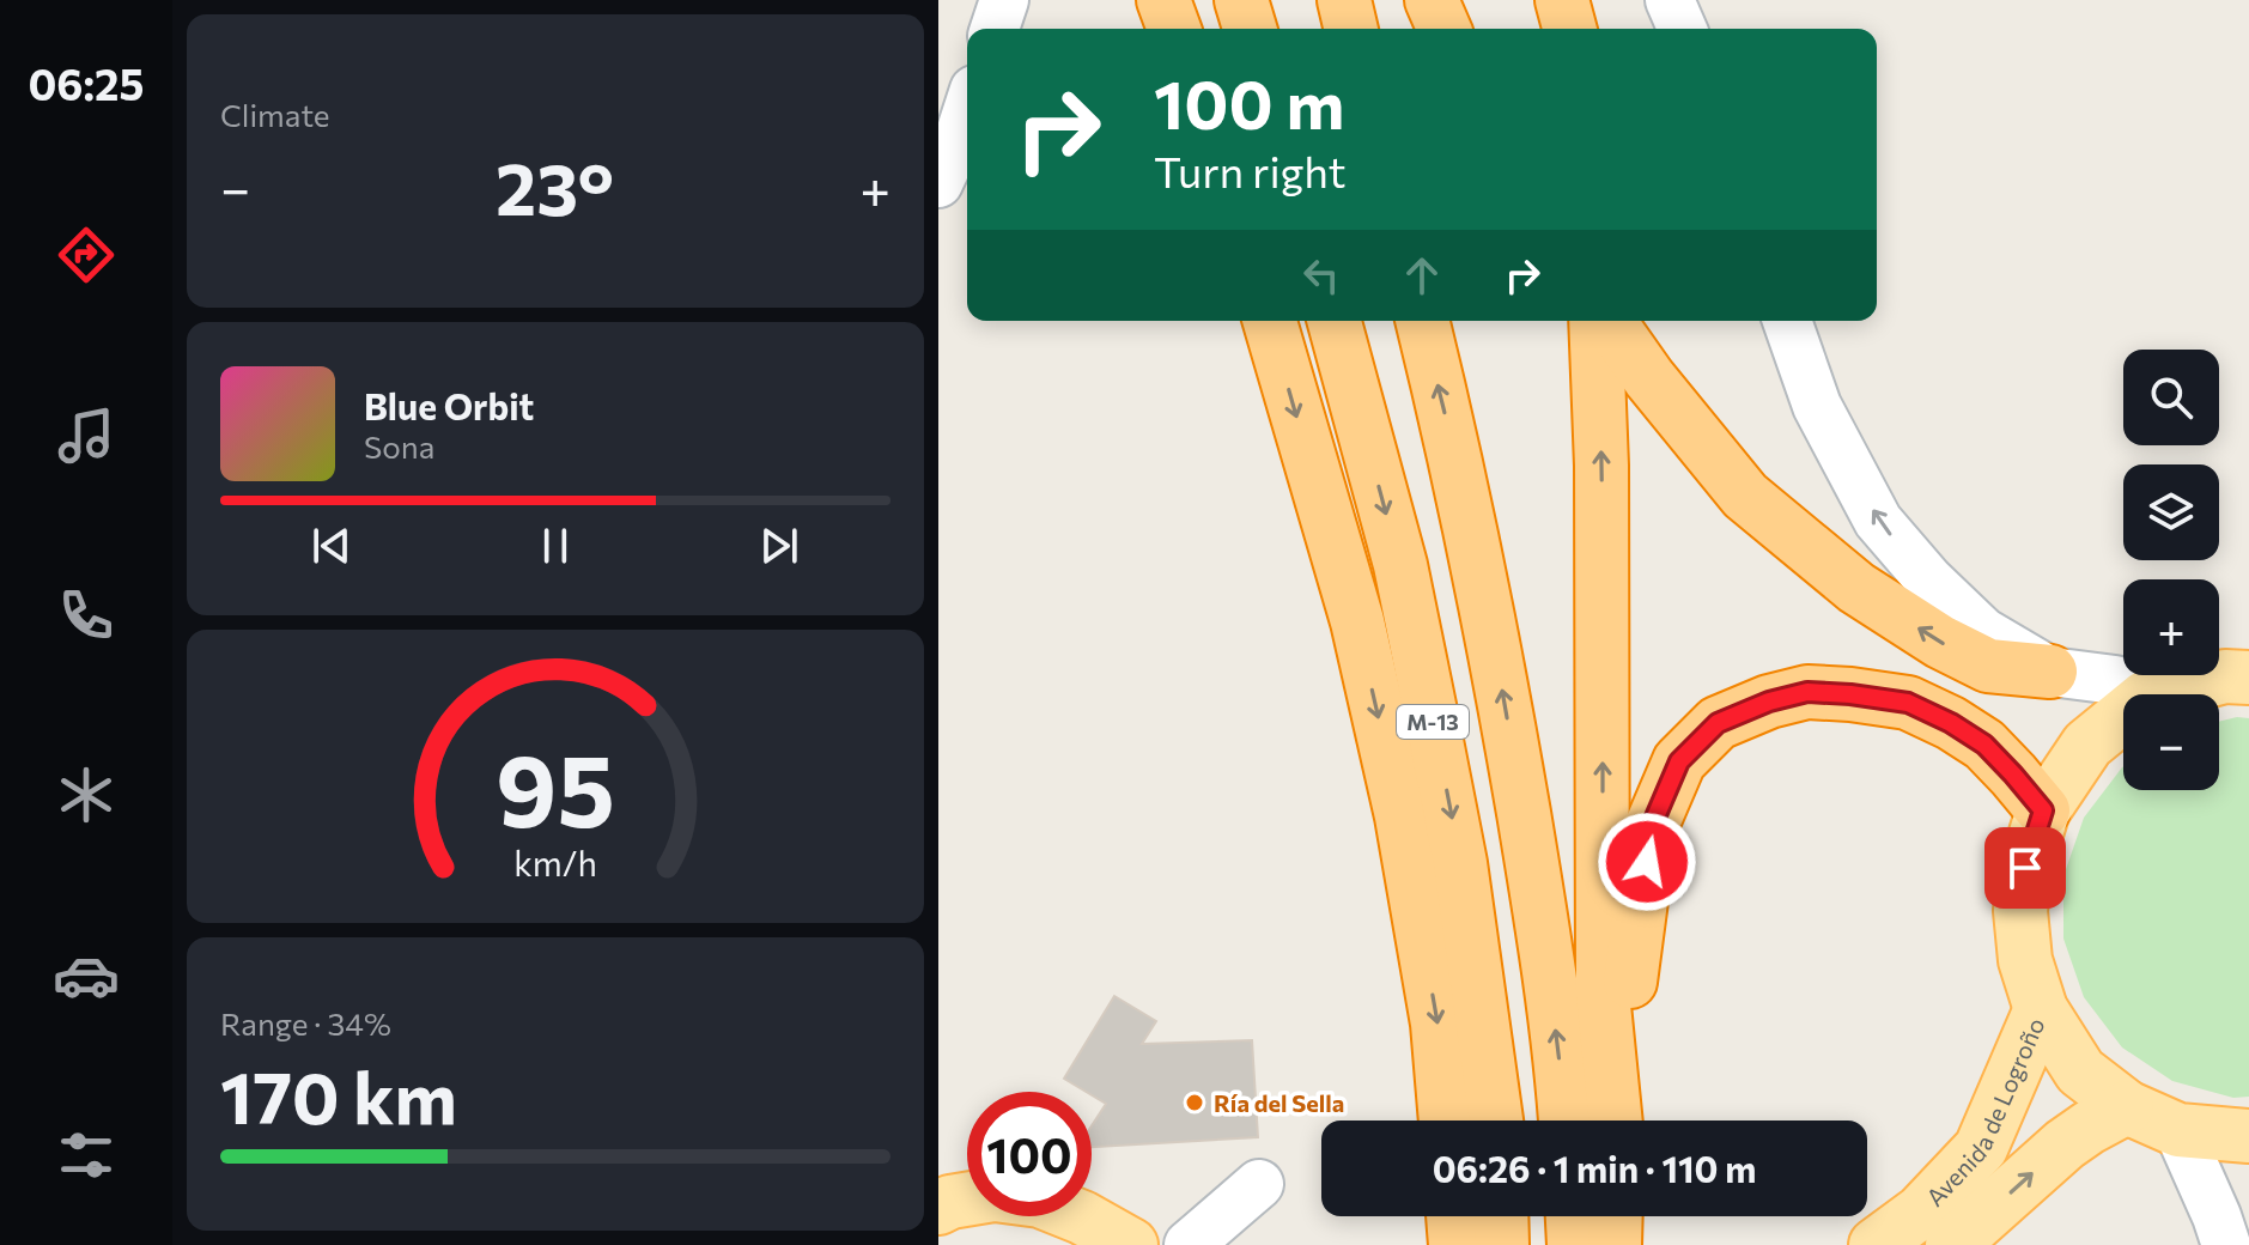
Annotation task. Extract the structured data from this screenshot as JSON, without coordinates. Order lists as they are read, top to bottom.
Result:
{
  "streets": {
    "highway": ["M-13"],
    "main road": ["Avenida de Logroño"]
  },
  "places": ["Ría del Sella"],
  "page": {
    "tabs": "06:25",
    "tile": [
      "Climate",
      ["Range · 34%", "170 km"]
    ],
    "turn": ["100 m", "Turn right"],
    "heat": ["−", "23°", "+"],
    "map_buttons": ["+", "−"],
    "song": ["Blue Orbit", "Sona"],
    "limit": "100",
    "trip": "06:26 · 1 min · 110 m",
    "gauge": ["95", "km/h"]
  }
}
